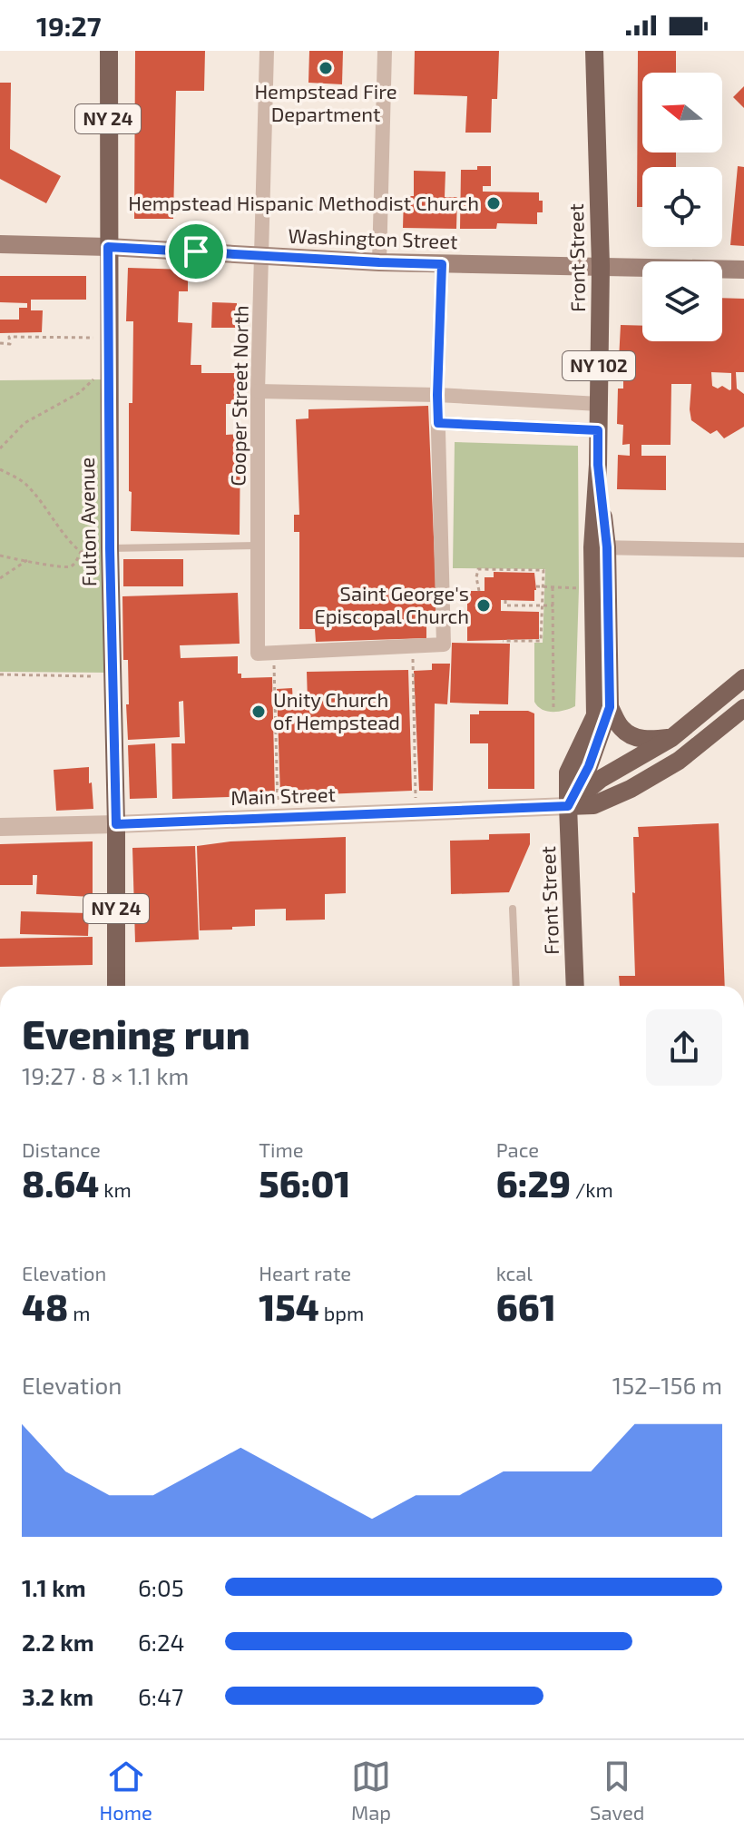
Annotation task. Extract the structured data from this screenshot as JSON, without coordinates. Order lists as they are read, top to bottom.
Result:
{
  "streets": {
    "main road": [
      "NY 24",
      "Washington Street",
      "Front Street",
      "NY 102",
      "Fulton Avenue"
    ],
    "street": ["Cooper Street North", "Main Street"]
  },
  "crossings": [
    ["Washington Street", "Front Street"],
    ["Washington Street", "Cooper Street North"],
    ["Washington Street", "Fulton Avenue"],
    ["Front Street", "Main Street"],
    ["Fulton Avenue", "Main Street"]
  ],
  "places": [
    "Hempstead Fire Department",
    "Hempstead Hispanic Methodist Church",
    "Saint George's Episcopal Church",
    "Unity Church of Hempstead"
  ],
  "north": "left",
  "page": {
    "status": "19:27",
    "heading": ["Evening run", "19:27 · 8 × 1.1 km"],
    "stats": [
      ["Distance", "8.64 km"],
      ["Time", "56:01"],
      ["Pace", "6:29 /km"],
      ["Elevation", "48 m"],
      ["Heart rate", "154 bpm"],
      ["kcal", "661"]
    ],
    "chart": ["Elevation", "152–156 m"],
    "list": [
      {
        "name": "1.1 km",
        "note": "6:05"
      },
      {
        "name": "2.2 km",
        "note": "6:24"
      },
      {
        "name": "3.2 km",
        "note": "6:47"
      }
    ],
    "tabs": ["Home", "Map", "Saved"]
  }
}
